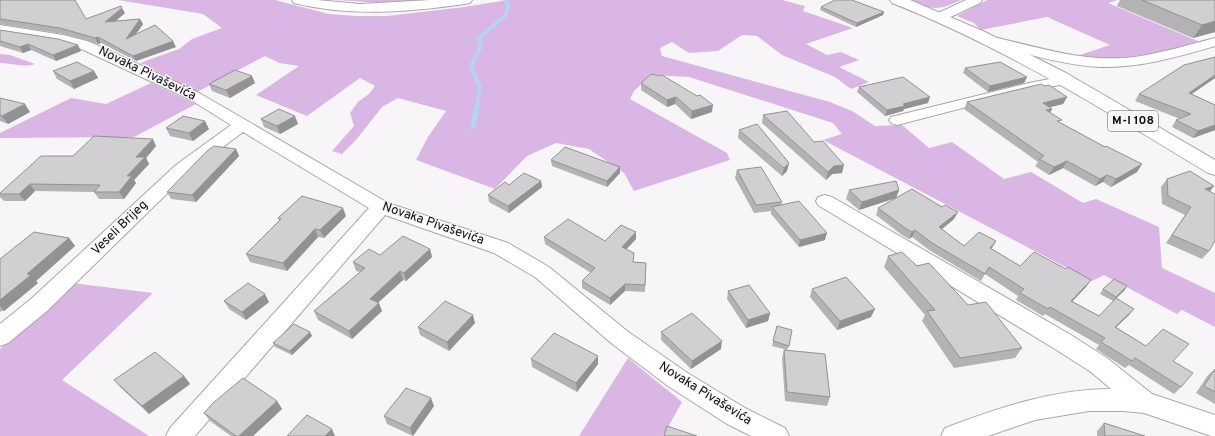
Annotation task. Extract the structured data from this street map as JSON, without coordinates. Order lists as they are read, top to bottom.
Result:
{
  "streets": {
    "main road": ["M-I 108"],
    "street": ["Novaka Pivaševića", "Veseli Brijeg"]
  },
  "crossings": [
    ["Novaka Pivaševića", "Veseli Brijeg"]
  ]
}
